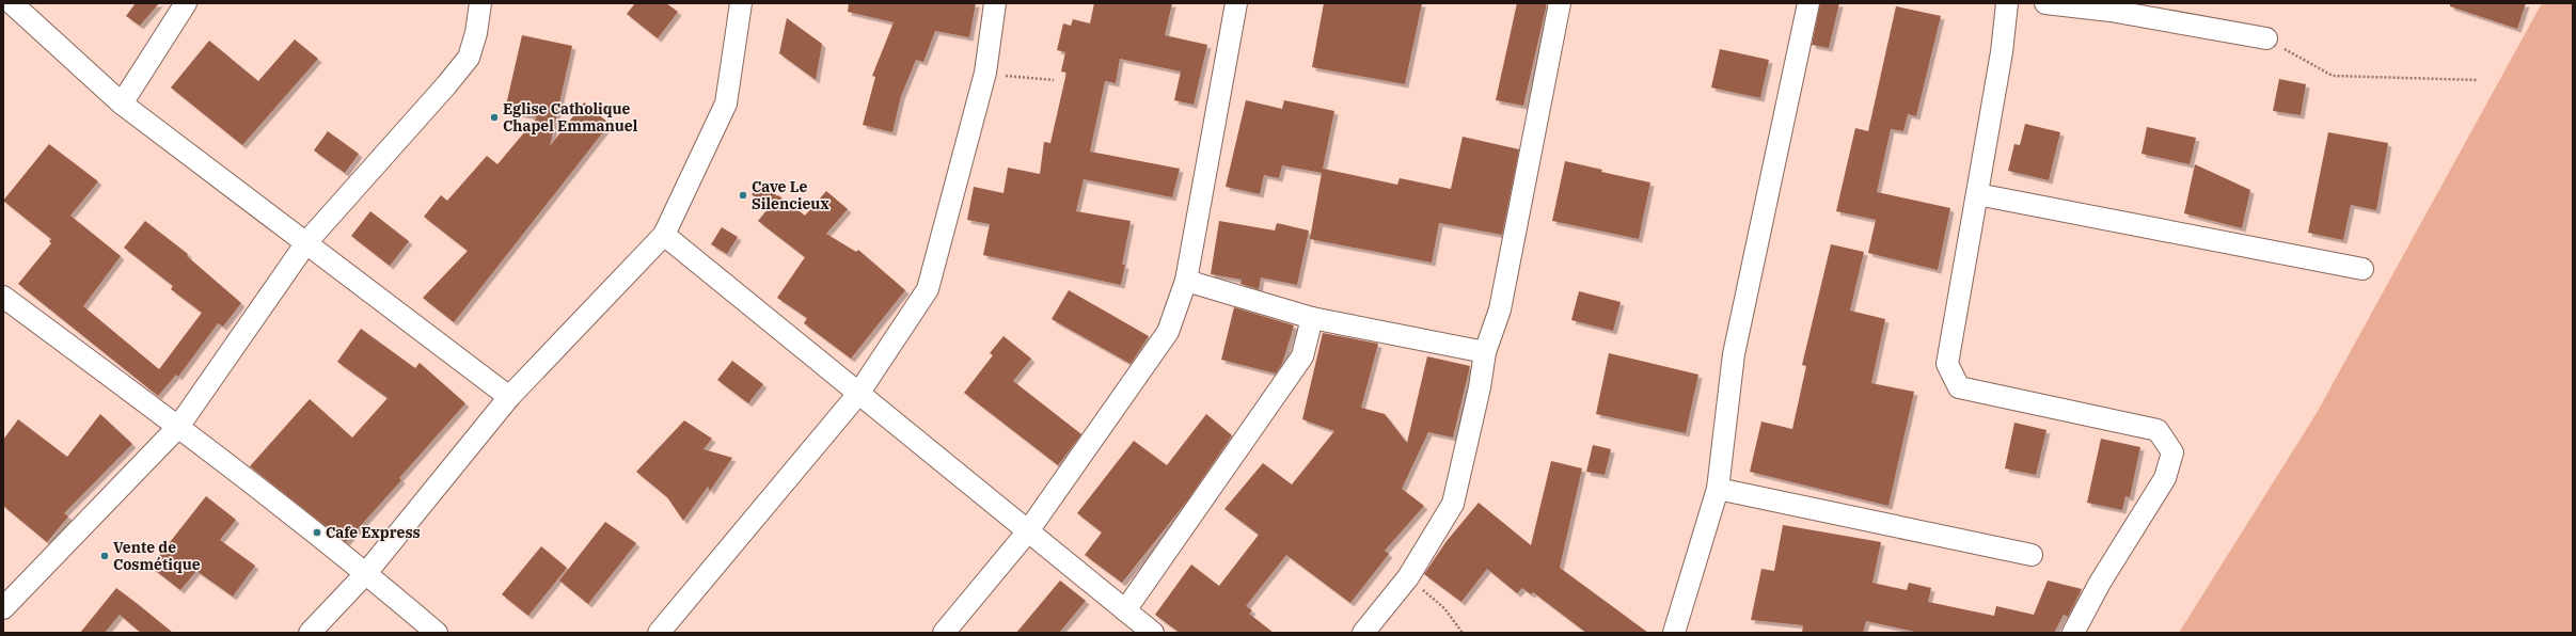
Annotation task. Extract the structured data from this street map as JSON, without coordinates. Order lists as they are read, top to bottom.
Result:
{
  "places": [
    "Eglise Catholique Chapel Emmanuel",
    "Cave Le Silencieux",
    "Cafe Express",
    "Vente de Cosmétique"
  ]
}
